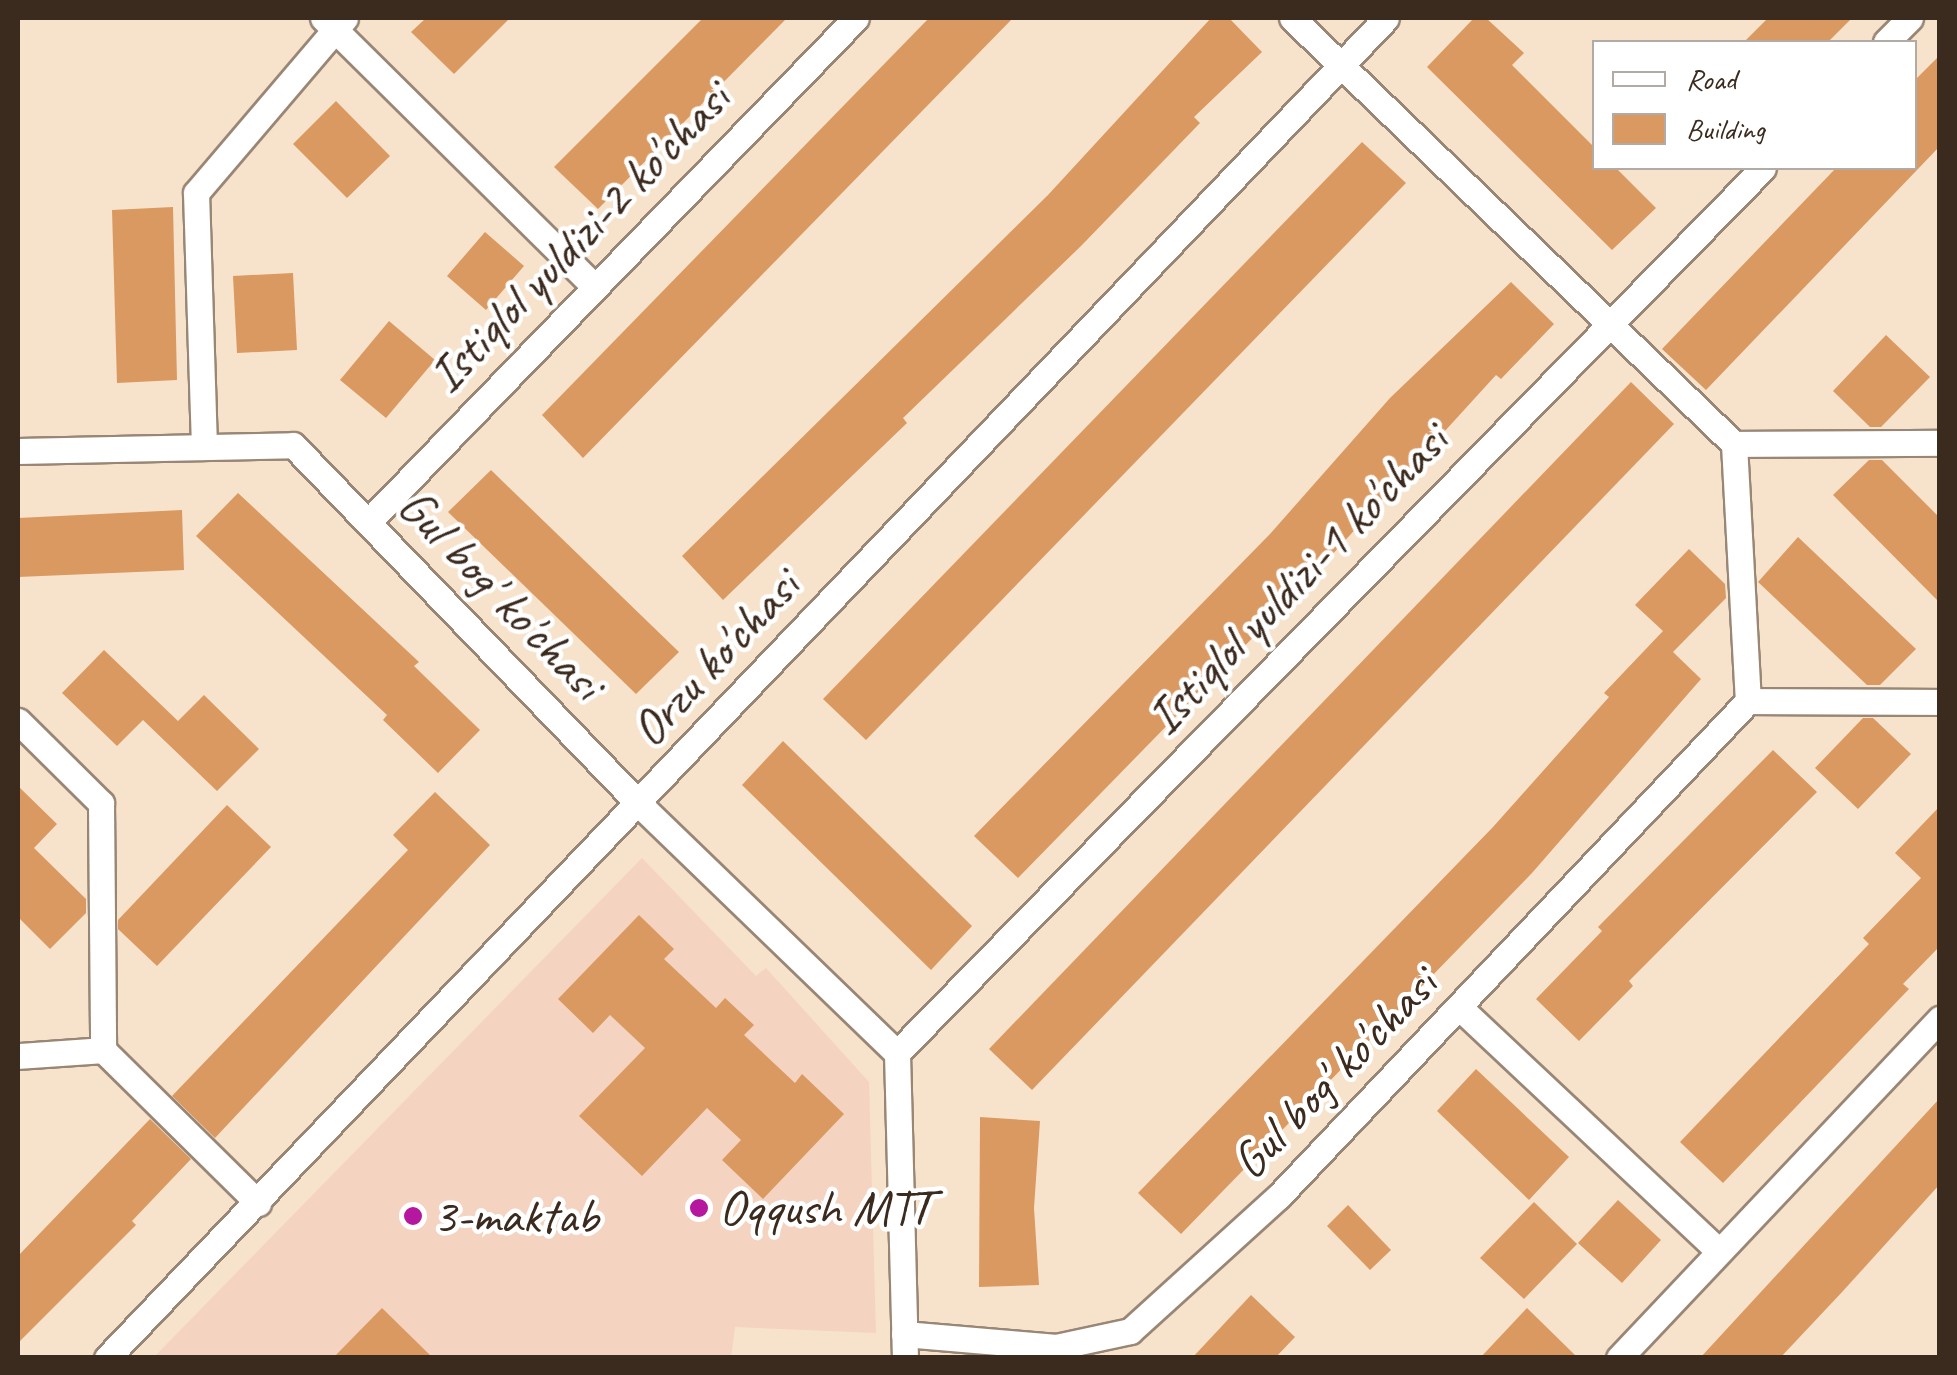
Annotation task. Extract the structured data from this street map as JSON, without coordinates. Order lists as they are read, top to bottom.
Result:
{
  "streets": {
    "street": [
      "Istiqlol yuldizi-2 ko'chasi",
      "Istiqlol yuldizi-1 ko'chasi",
      "Gul bog' ko'chasi",
      "Orzu ko'chasi"
    ]
  },
  "crossings": [
    ["Istiqlol yuldizi-2 ko'chasi", "Gul bog' ko'chasi"],
    ["Istiqlol yuldizi-1 ko'chasi", "Gul bog' ko'chasi"],
    ["Gul bog' ko'chasi", "Orzu ko'chasi"]
  ],
  "places": ["Oqqush MTT", "3-maktab"],
  "legend": ["Road", "Building"]
}
